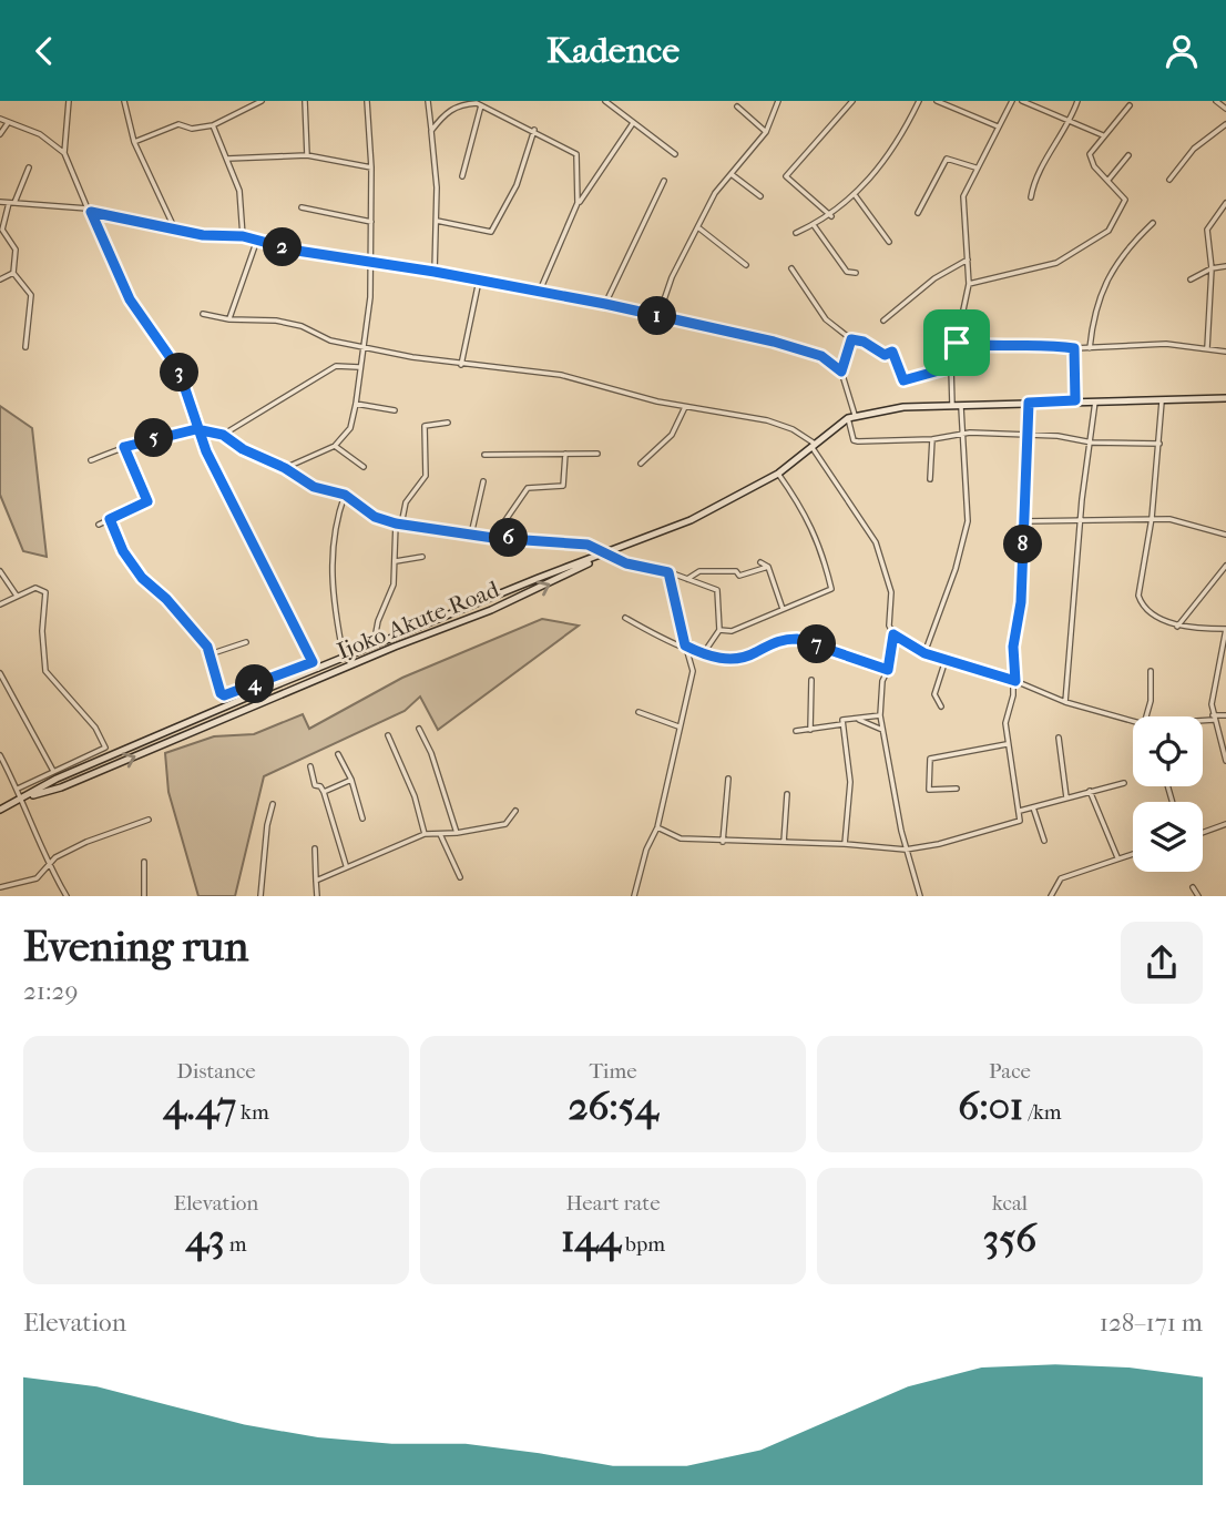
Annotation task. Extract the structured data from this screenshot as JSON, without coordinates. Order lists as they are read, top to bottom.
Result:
{
  "streets": {
    "main road": ["Ijoko Akute Road"]
  },
  "page": {
    "header": "Kadence",
    "pins": [
      "2",
      "1",
      "3",
      "5",
      "6",
      "8",
      "7",
      "4"
    ],
    "heading": ["Evening run", "21:29"],
    "stats": [
      ["Distance", "4.47 km"],
      ["Time", "26:54"],
      ["Pace", "6:01 /km"],
      ["Elevation", "43 m"],
      ["Heart rate", "144 bpm"],
      ["kcal", "356"]
    ],
    "chart": ["Elevation", "128–171 m"]
  }
}
